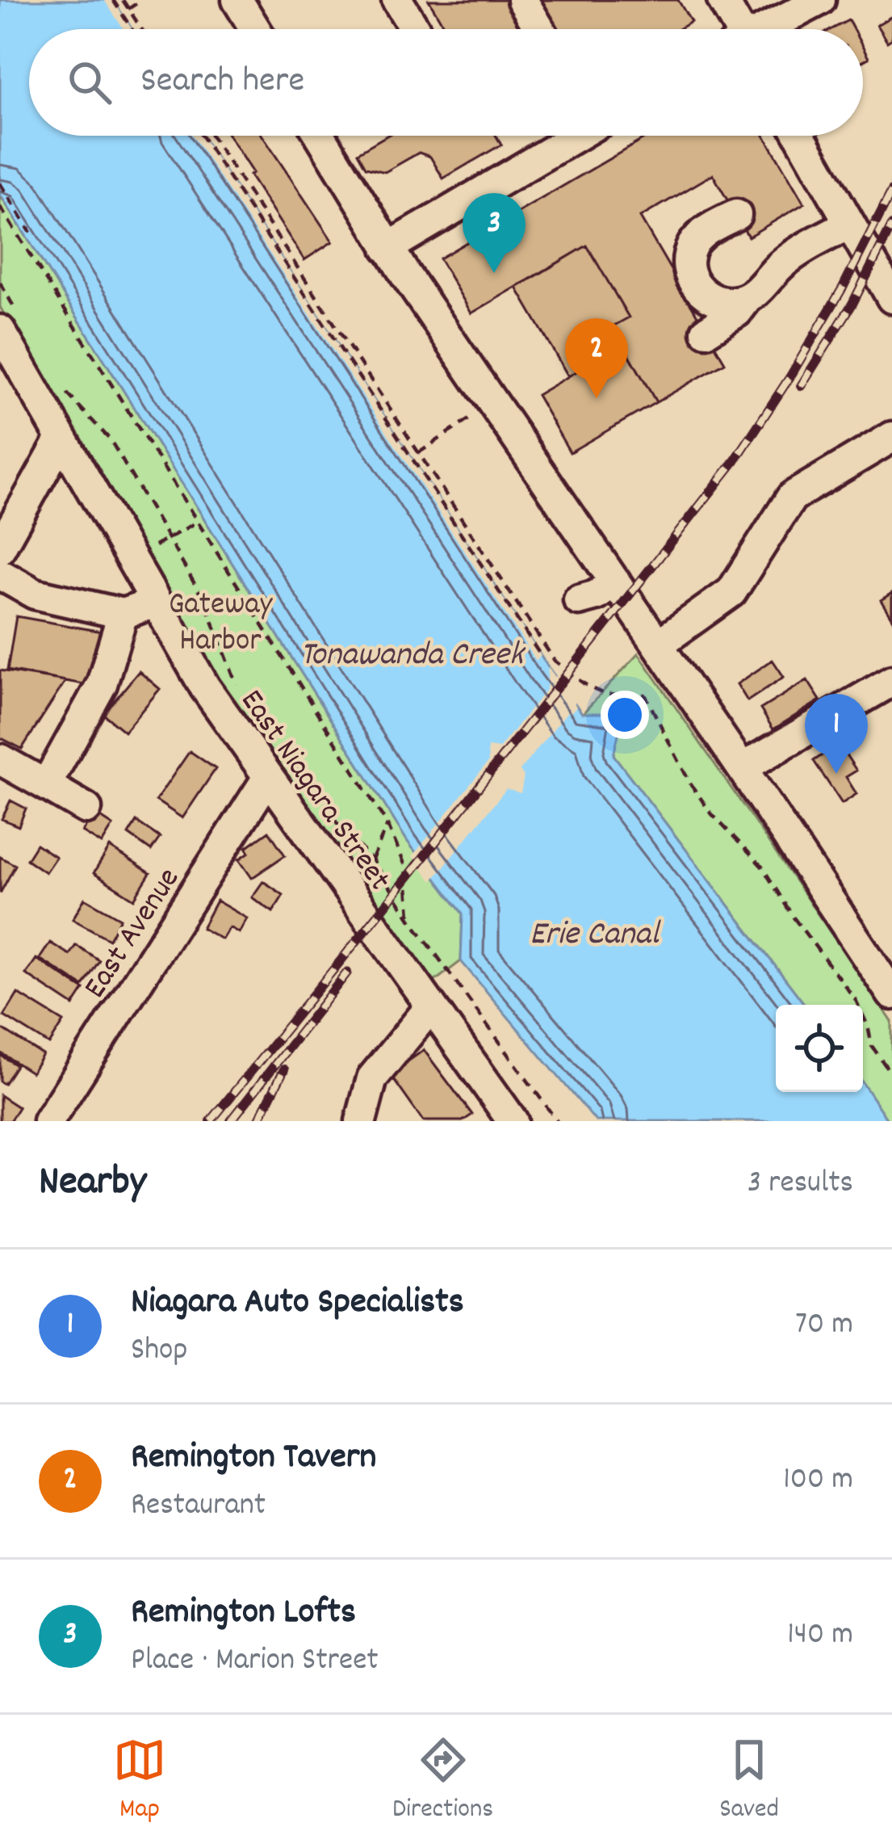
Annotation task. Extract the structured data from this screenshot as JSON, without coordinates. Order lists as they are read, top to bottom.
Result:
{
  "streets": {
    "street": ["East Niagara Street", "East Avenue"]
  },
  "crossings": [
    ["East Niagara Street", "East Avenue"]
  ],
  "water": ["Tonawanda Creek", "Erie Canal"],
  "parks": ["Gateway Harbor"],
  "page": {
    "search": "Search here",
    "pins": ["3", "2", "1"],
    "heading": ["Nearby", "3 results"],
    "list": [
      {
        "mark": "1",
        "name": "Niagara Auto Specialists",
        "note": "Shop",
        "value": "70 m"
      },
      {
        "mark": "2",
        "name": "Remington Tavern",
        "note": "Restaurant",
        "value": "100 m"
      },
      {
        "mark": "3",
        "name": "Remington Lofts",
        "note": "Place · Marion Street",
        "value": "140 m"
      }
    ],
    "nav": ["Map", "Directions", "Saved"]
  }
}
